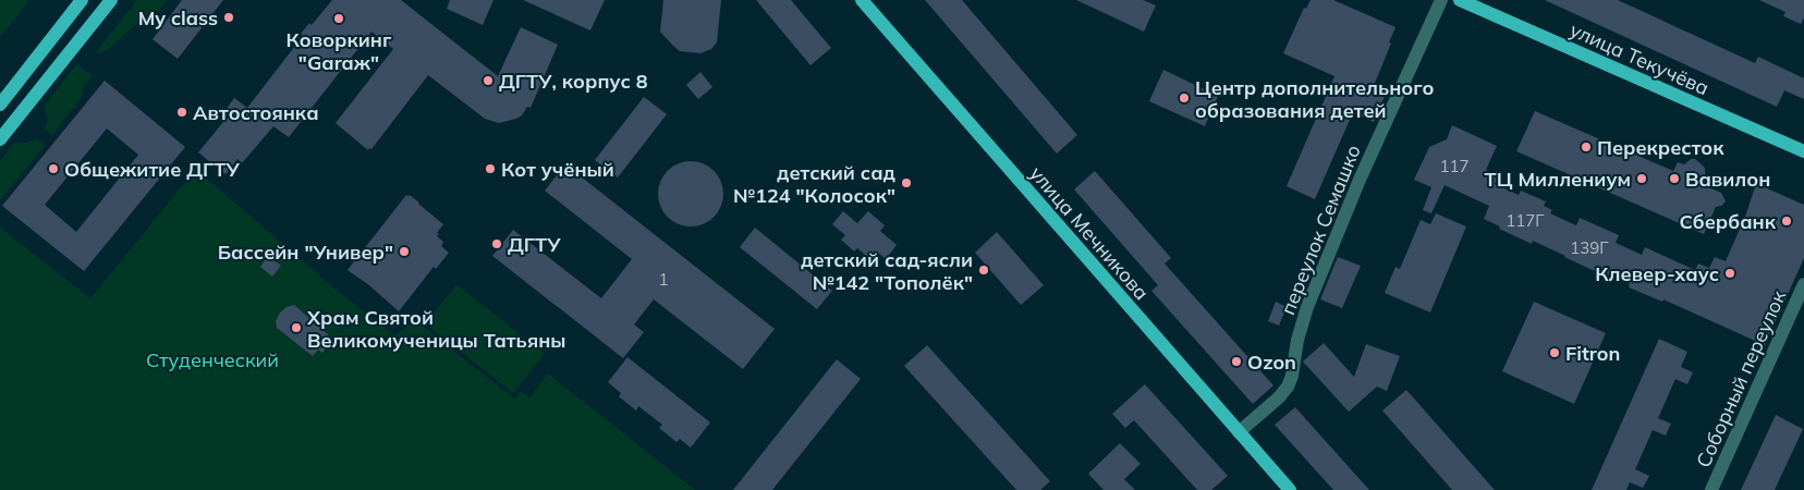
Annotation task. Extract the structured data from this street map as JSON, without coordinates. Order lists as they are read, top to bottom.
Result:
{
  "streets": {
    "main road": ["улица Текучёва", "улица Мечникова"],
    "street": ["переулок Семашко", "Соборный переулок"]
  },
  "crossings": [
    ["переулок Семашко", "улица Мечникова"]
  ],
  "parks": ["Студенческий"],
  "places": [
    "My class",
    "Коворкинг \"Gаraж\"",
    "ДГТУ, корпус 8",
    "Центр дополнительного образования детей",
    "Автостоянка",
    "Перекресток",
    "Общежитие ДГТУ",
    "Кот учёный",
    "ТЦ Миллениум",
    "Вавилон",
    "детский сад №124 \"Колосок\"",
    "Сбербанк",
    "ДГТУ",
    "Бассейн \"Универ\"",
    "детский сад-ясли №142 \"Тополёк\"",
    "Клевер-хаус",
    "Храм Святой Великомученицы Татьяны",
    "Fitron",
    "Ozon"
  ],
  "house_numbers": [
    "117",
    "117Г",
    "139Г",
    "1"
  ]
}
